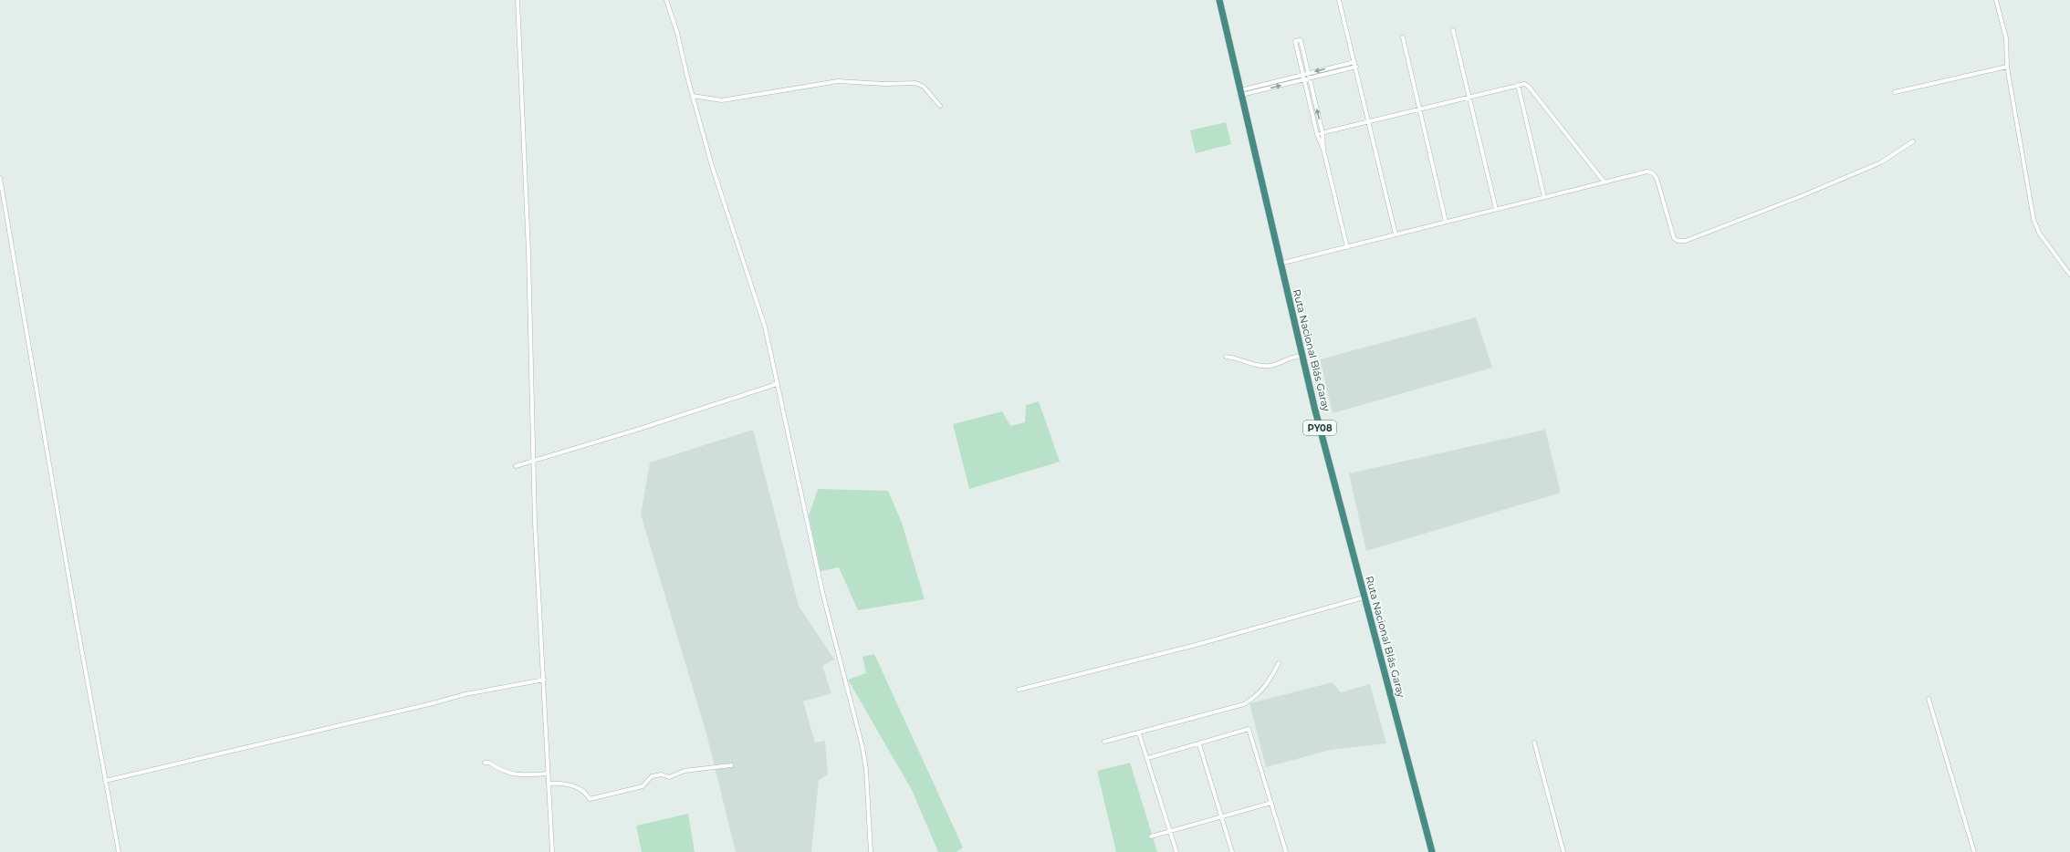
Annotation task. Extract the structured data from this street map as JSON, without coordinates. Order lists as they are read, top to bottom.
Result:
{
  "streets": {
    "highway": ["Ruta Nacional Blás Garay", "PY08"]
  }
}
